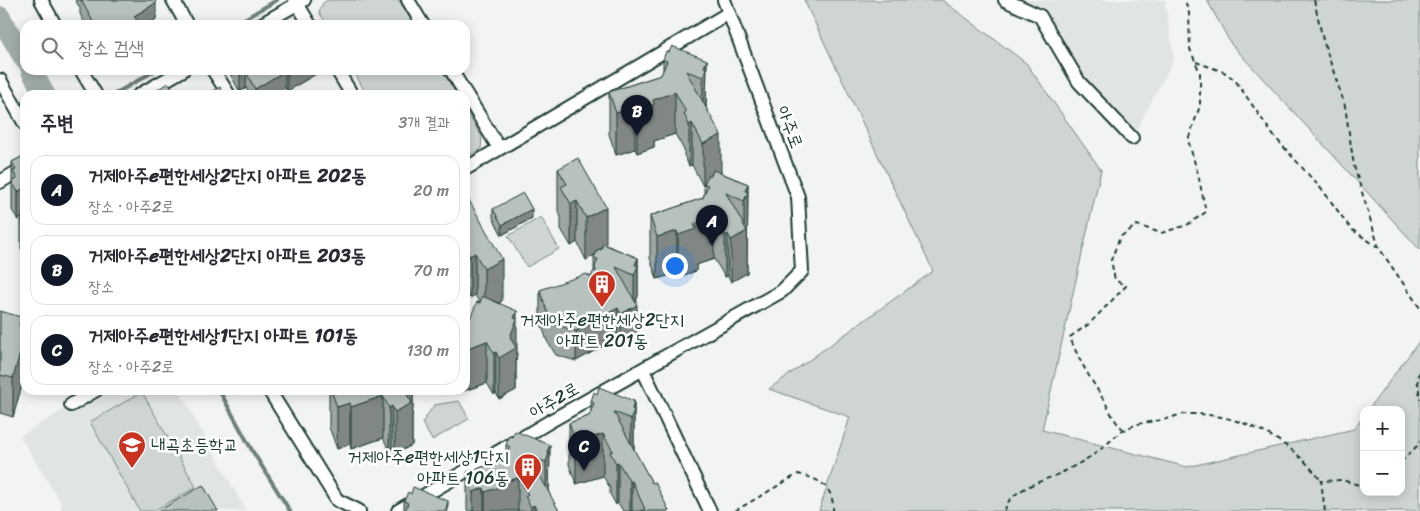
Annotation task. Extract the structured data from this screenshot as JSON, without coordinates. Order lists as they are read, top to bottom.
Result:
{
  "streets": {
    "street": ["아주로", "아주2로"]
  },
  "crossings": [
    ["아주로", "아주2로"]
  ],
  "places": {
    "building": ["거제아주e편한세상2단지 아파트 201동", "거제아주e편한세상1단지 아파트 106동"],
    "school or university": ["내곡초등학교"]
  },
  "page": {
    "search": "장소 검색",
    "heading": ["주변", "3개 결과"],
    "pins": ["B", "A", "C"],
    "list": [
      {
        "mark": "A",
        "name": "거제아주e편한세상2단지 아파트 202동",
        "note": "장소 · 아주2로",
        "value": "20 m"
      },
      {
        "mark": "B",
        "name": "거제아주e편한세상2단지 아파트 203동",
        "note": "장소",
        "value": "70 m"
      },
      {
        "mark": "C",
        "name": "거제아주e편한세상1단지 아파트 101동",
        "note": "장소 · 아주2로",
        "value": "130 m"
      }
    ],
    "map_buttons": ["+", "−"]
  }
}
